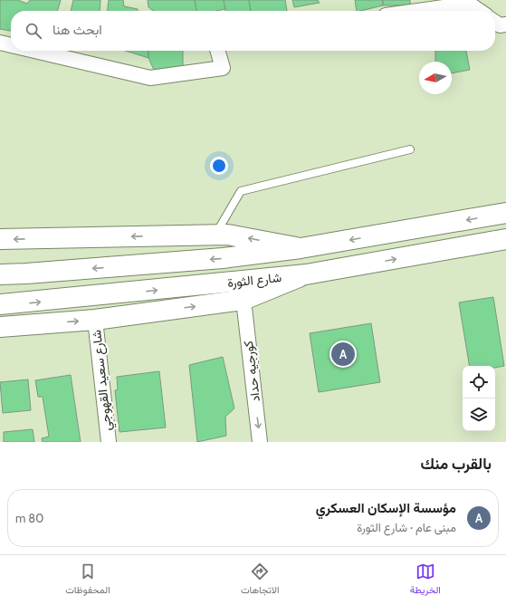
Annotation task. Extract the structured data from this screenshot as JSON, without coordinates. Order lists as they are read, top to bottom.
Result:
{
  "streets": {
    "main road": ["شارع الثورة"],
    "street": ["كورجيه حداد", "شارع سعيد القهوجي"]
  },
  "one_way": ["كورجيه حداد"],
  "north": "left",
  "page": {
    "search": "ابحث هنا",
    "pins": "A",
    "heading": "بالقرب منك",
    "list": [
      {
        "mark": "A",
        "name": "مؤسسة الإسكان العسكري",
        "note": "مبنى عام · شارع الثورة",
        "value": "80 m"
      }
    ],
    "nav": ["الخريطة", "الاتجاهات", "المحفوظات"]
  }
}
